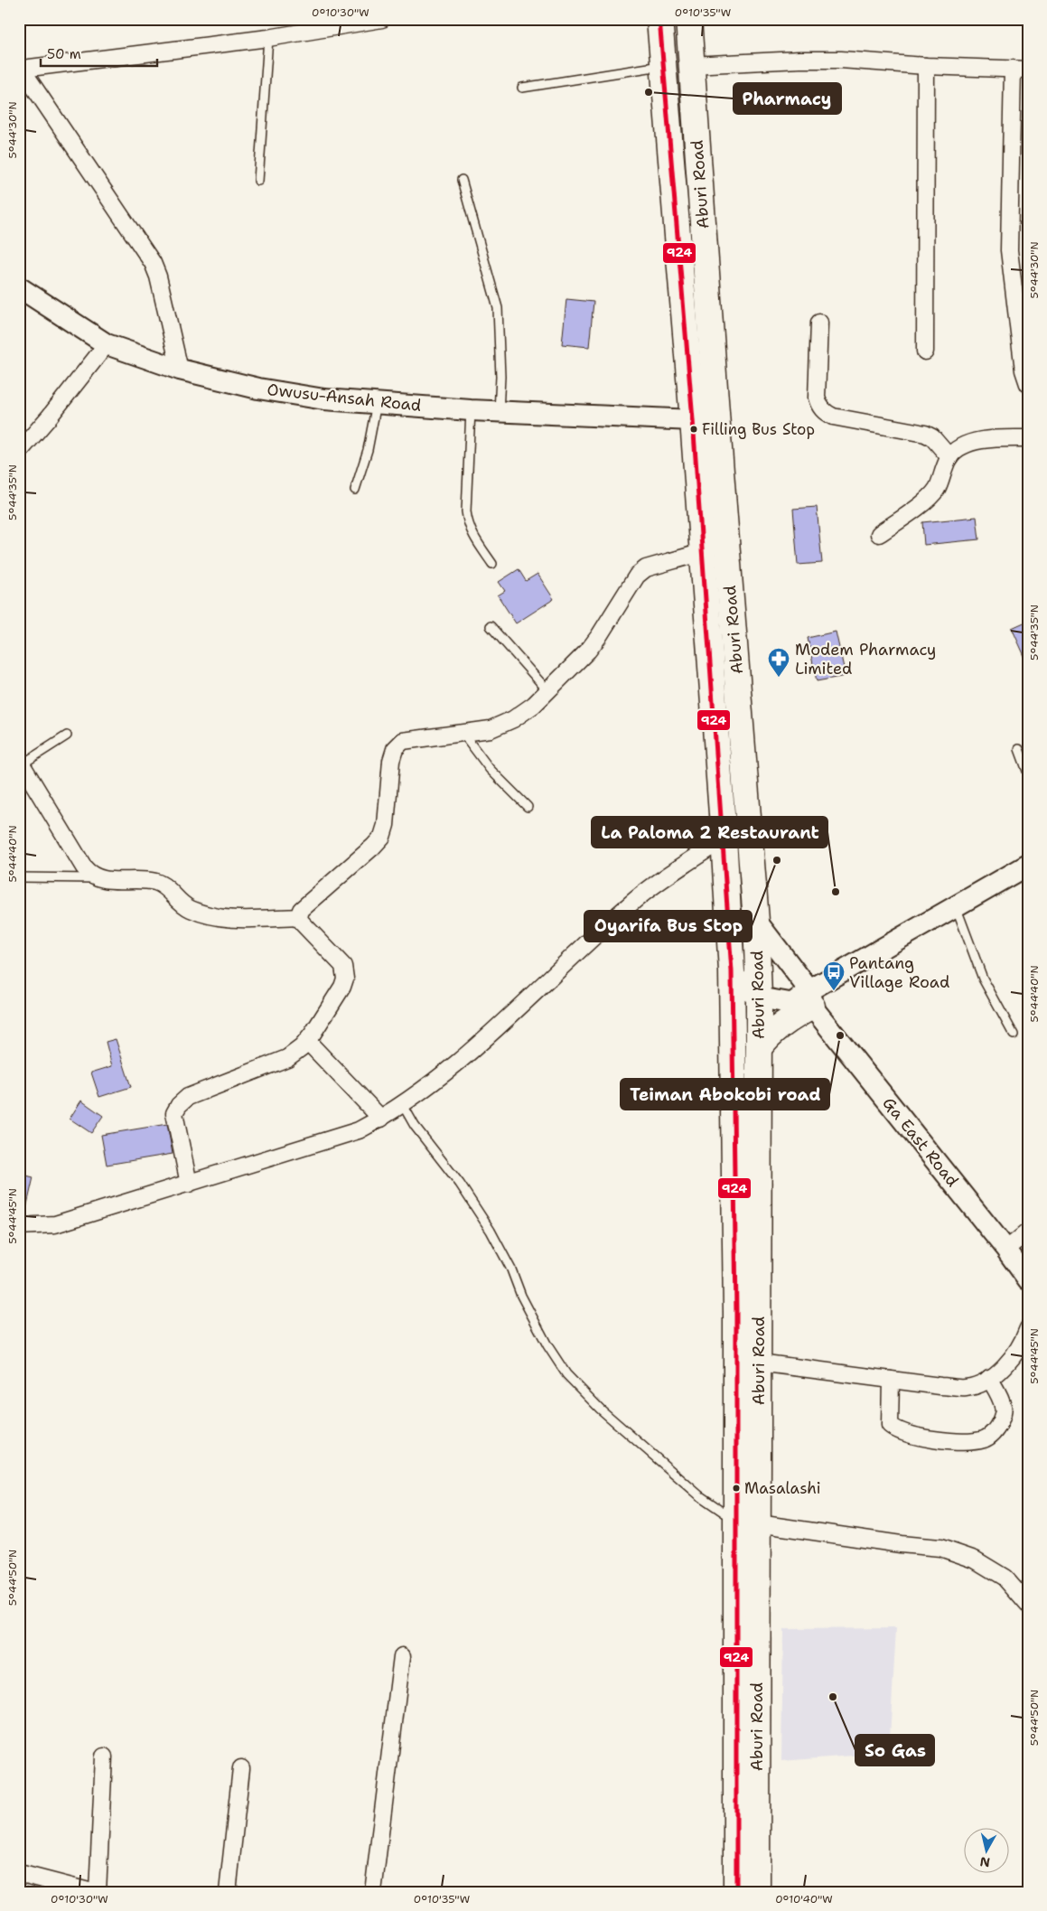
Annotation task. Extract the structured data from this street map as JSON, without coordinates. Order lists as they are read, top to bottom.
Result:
{
  "streets": {
    "highway": ["Aburi Road"],
    "street": ["Owusu-Ansah Road", "Ga East Road"]
  },
  "crossings": [
    ["Aburi Road", "Owusu-Ansah Road"],
    ["Aburi Road", "Ga East Road"]
  ],
  "places": {
    "other": [
      "Pharmacy",
      "Filling Bus Stop",
      "Oyarifa Bus Stop",
      "La Paloma 2 Restaurant",
      "Teiman Abokobi road",
      "Masalashi",
      "So Gas"
    ],
    "pharmacy": ["Modem Pharmacy Limited"],
    "bus stop": ["Pantang Village Road"]
  },
  "lines": ["transit line 924"],
  "scale_bar": "50 m",
  "north": "bottom",
  "coordinates": [
    "0°10'30\"W",
    "0°10'35\"W",
    "5°44'30\"N",
    "5°44'35\"N",
    "5°44'40\"N",
    "5°44'45\"N",
    "5°44'50\"N",
    "0°10'40\"W"
  ]
}
